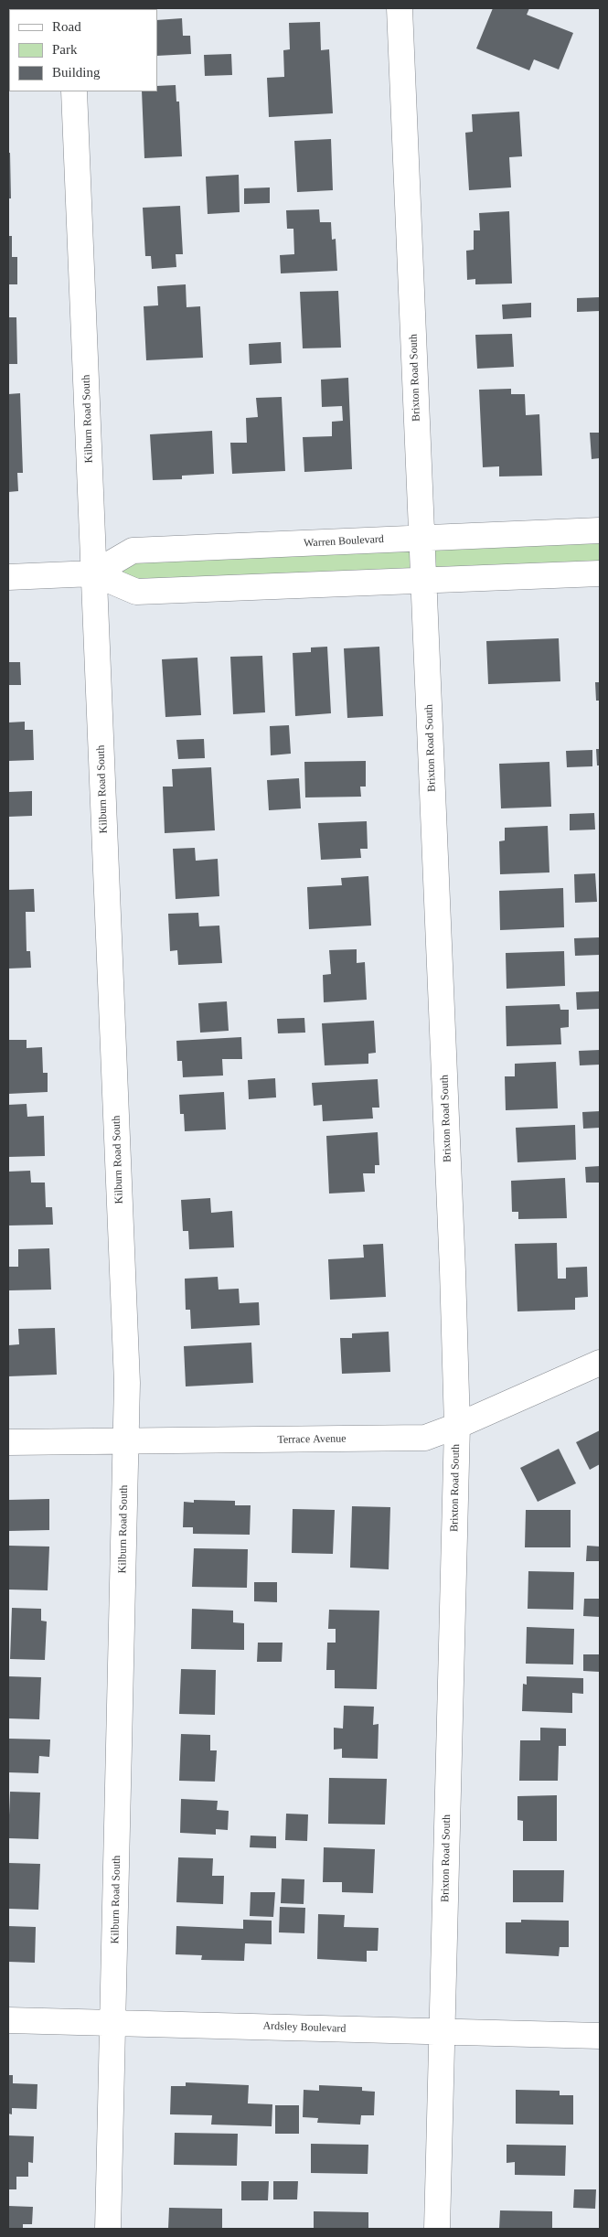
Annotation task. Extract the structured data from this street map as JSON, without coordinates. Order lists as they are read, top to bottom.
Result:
{
  "streets": {
    "street": [
      "Brixton Road South",
      "Kilburn Road South",
      "Warren Boulevard",
      "Terrace Avenue",
      "Ardsley Boulevard"
    ]
  },
  "crossings": [
    ["Brixton Road South", "Warren Boulevard"],
    ["Brixton Road South", "Terrace Avenue"],
    ["Brixton Road South", "Ardsley Boulevard"],
    ["Kilburn Road South", "Warren Boulevard"],
    ["Kilburn Road South", "Terrace Avenue"],
    ["Kilburn Road South", "Ardsley Boulevard"]
  ],
  "legend": ["Road", "Park", "Building"]
}
